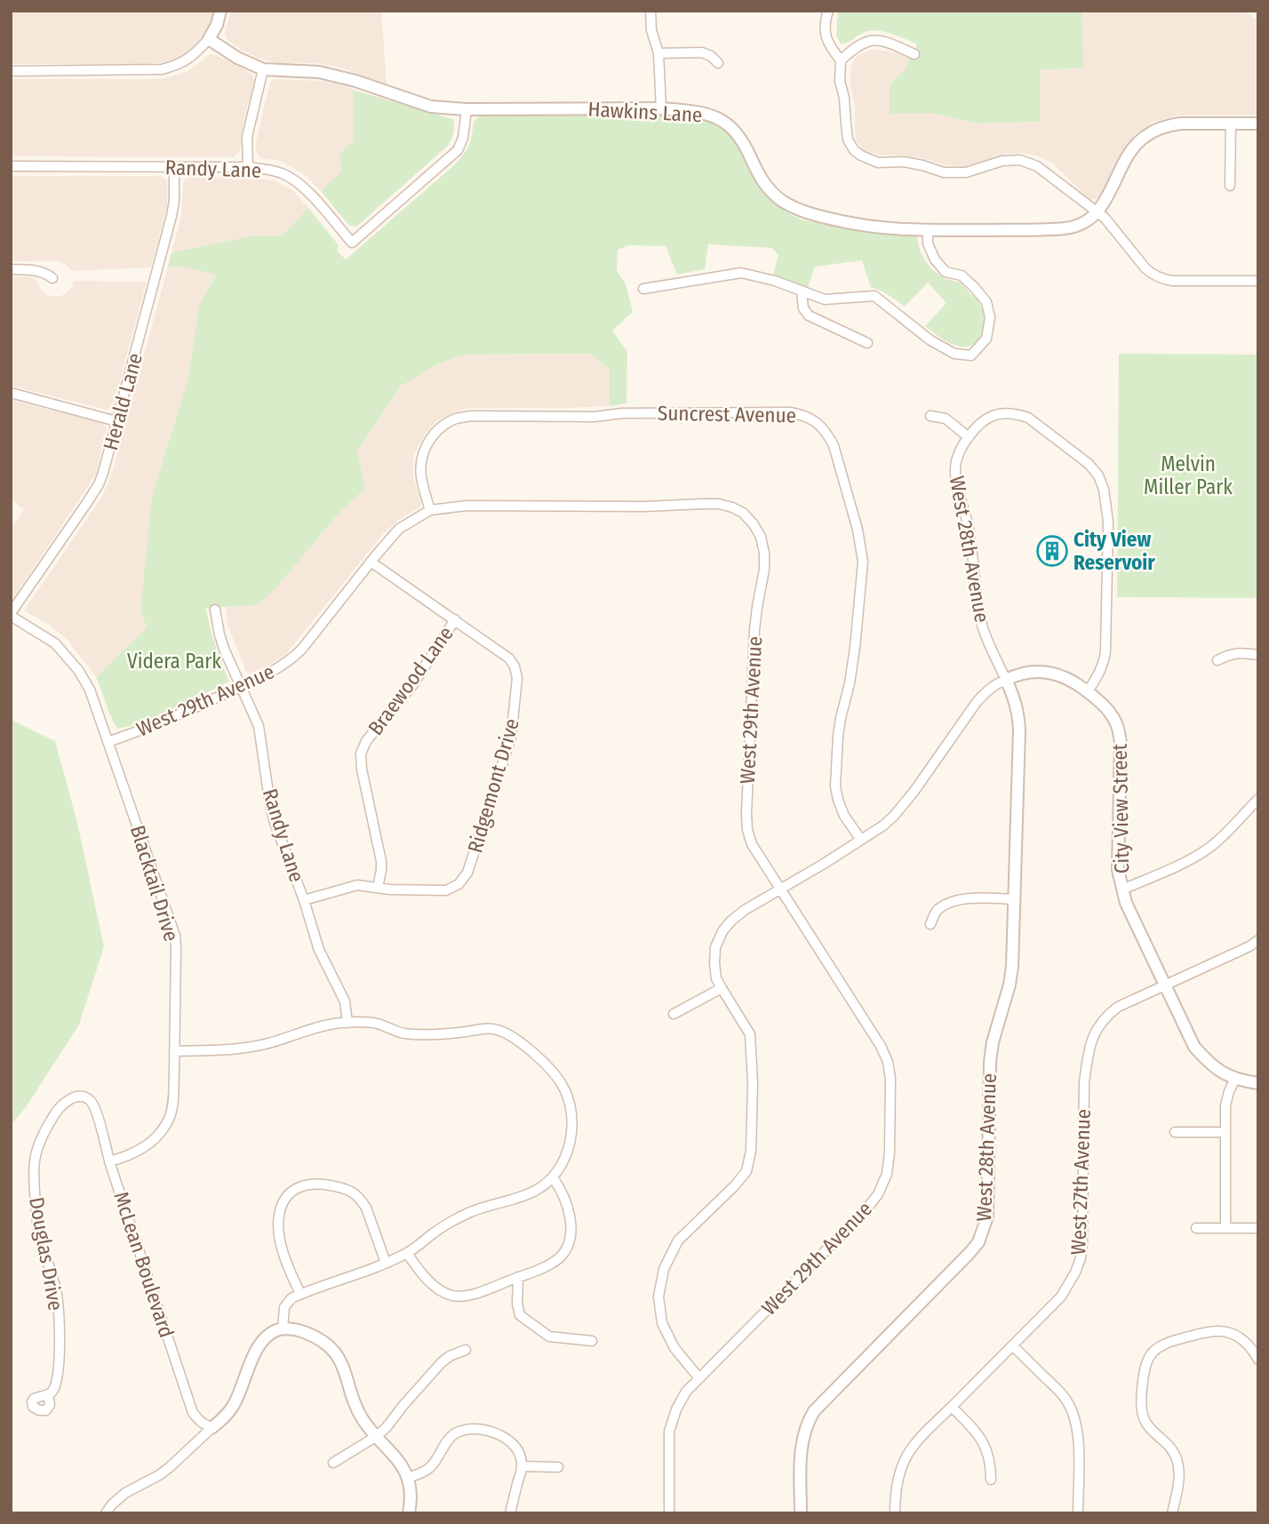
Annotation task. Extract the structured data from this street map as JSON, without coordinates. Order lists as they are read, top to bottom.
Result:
{
  "streets": {
    "street": [
      "Hawkins Lane",
      "Randy Lane",
      "Herald Lane",
      "Suncrest Avenue",
      "West 28th Avenue",
      "Braewood Lane",
      "West 29th Avenue",
      "Ridgemont Drive",
      "City View Street",
      "Blacktail Drive",
      "West 27th Avenue",
      "Douglas Drive",
      "McLean Boulevard"
    ]
  },
  "crossings": [
    ["Hawkins Lane", "Randy Lane"],
    ["Randy Lane", "Herald Lane"],
    ["Randy Lane", "West 29th Avenue"],
    ["Randy Lane", "Ridgemont Drive"],
    ["Herald Lane", "Blacktail Drive"],
    ["Suncrest Avenue", "West 29th Avenue"],
    ["Suncrest Avenue", "City View Street"],
    ["West 28th Avenue", "City View Street"],
    ["Braewood Lane", "Ridgemont Drive"],
    ["West 29th Avenue", "Ridgemont Drive"],
    ["West 29th Avenue", "City View Street"],
    ["West 29th Avenue", "Blacktail Drive"],
    ["City View Street", "West 27th Avenue"],
    ["Blacktail Drive", "McLean Boulevard"],
    ["Douglas Drive", "McLean Boulevard"]
  ],
  "parks": ["Melvin Miller Park", "Videra Park"],
  "places": {
    "building": ["City View Reservoir"]
  }
}
